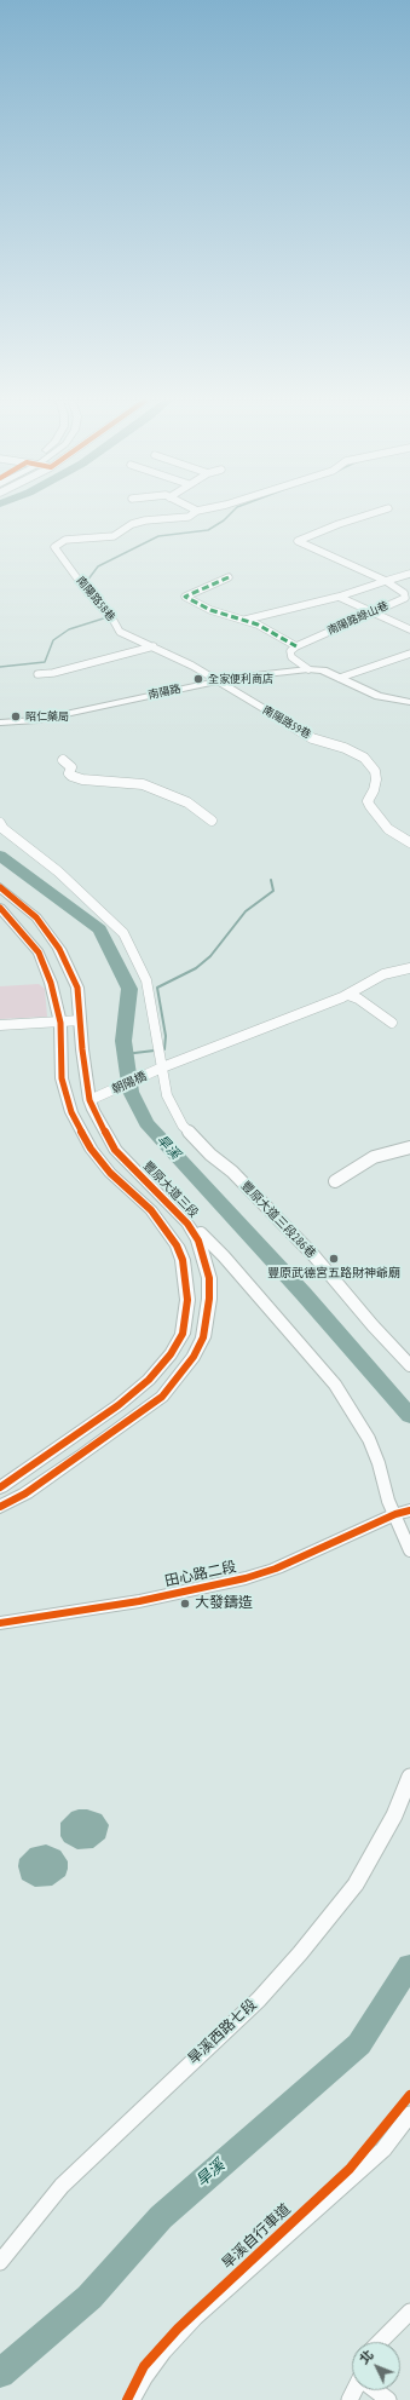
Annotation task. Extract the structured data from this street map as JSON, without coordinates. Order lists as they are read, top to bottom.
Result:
{
  "streets": {
    "street": [
      "南陽路58巷",
      "南陽路綠山巷",
      "南陽路",
      "南陽路59巷",
      "朝陽橋",
      "豐原大道三段",
      "豐原大道三段286巷",
      "田心路二段",
      "旱溪西路七段"
    ],
    "cycle path": ["旱溪自行車道"]
  },
  "crossings": [
    ["南陽路58巷", "南陽路"],
    ["南陽路58巷", "南陽路59巷"],
    ["南陽路", "南陽路59巷"],
    ["朝陽橋", "豐原大道三段"],
    ["朝陽橋", "豐原大道三段286巷"]
  ],
  "water": ["旱溪"],
  "places": [
    "全家便利商店",
    "昭仁藥局",
    "豐原武德宮五路財神爺廟",
    "大發鑄造"
  ],
  "north": "top left"
}
